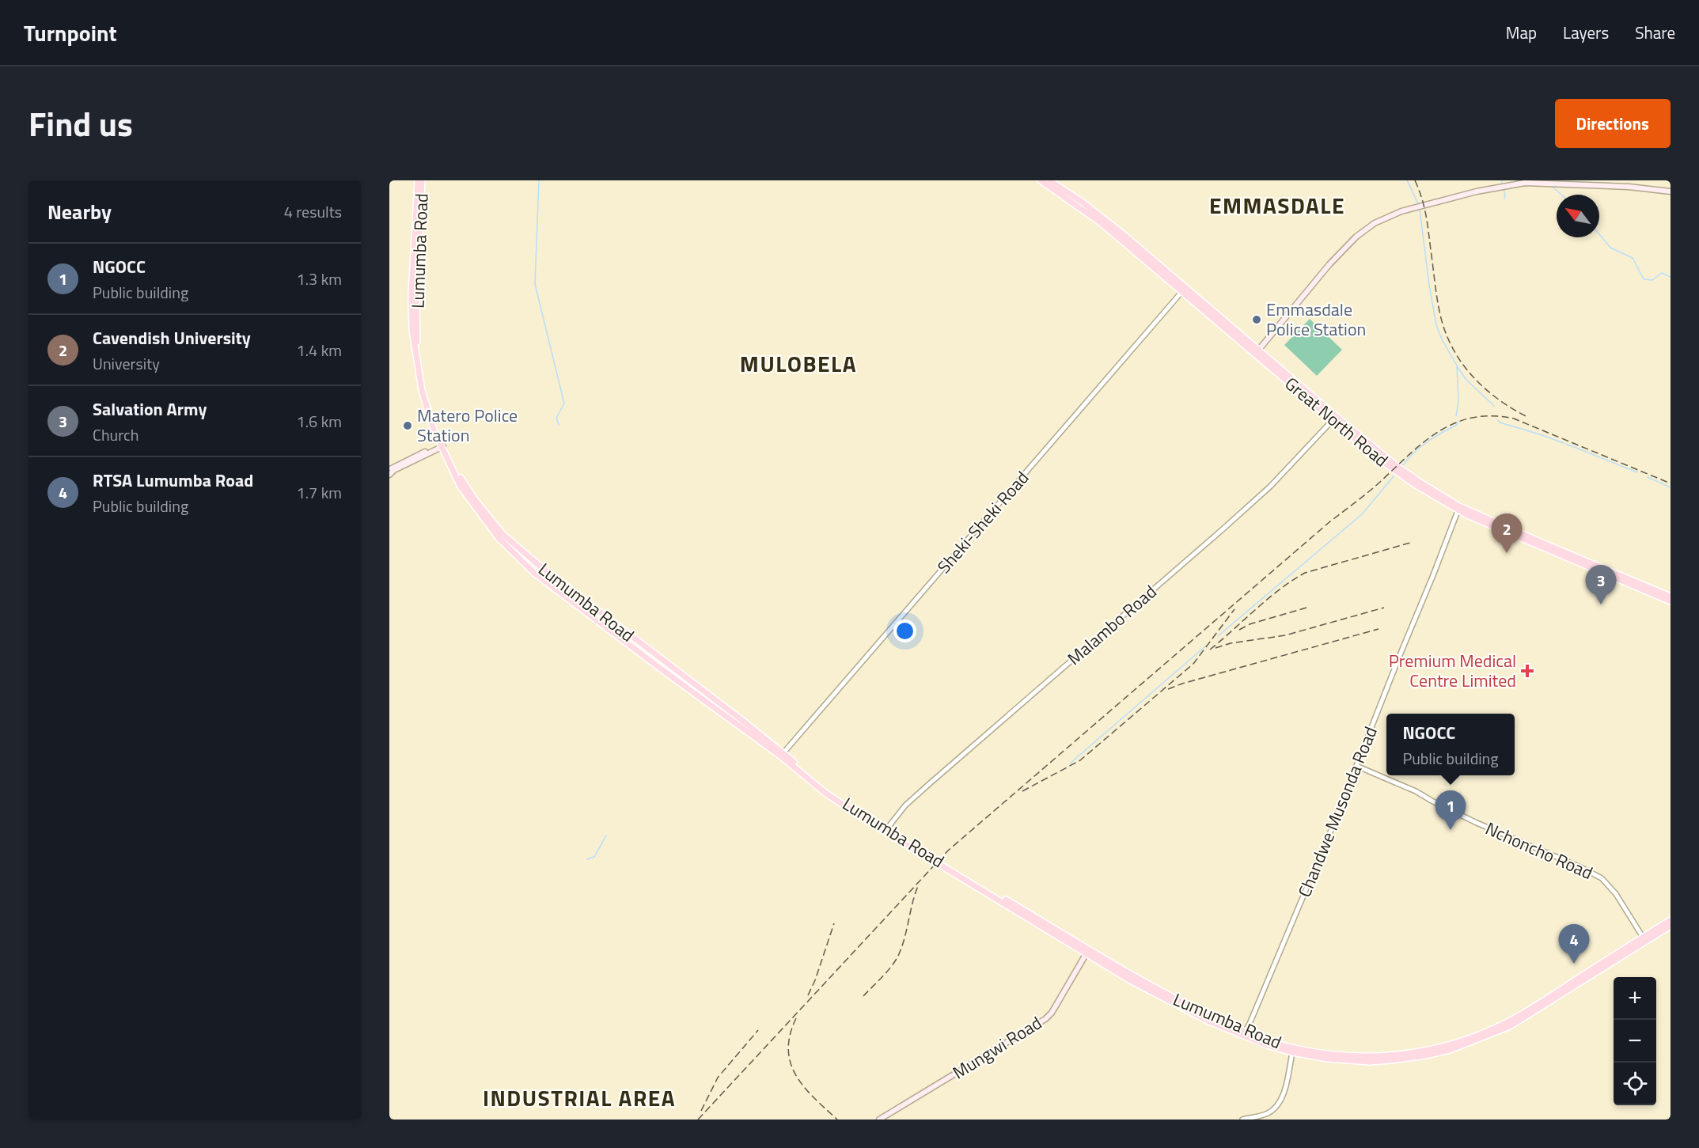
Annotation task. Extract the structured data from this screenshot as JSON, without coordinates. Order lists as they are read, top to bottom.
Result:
{
  "streets": {
    "main road": ["Lumumba Road", "Great North Road", "Mungwi Road"],
    "street": [
      "Sheki-Sheki Road",
      "Malambo Road",
      "Chandwe Musonda Road",
      "Nchoncho Road"
    ]
  },
  "crossings": [
    ["Lumumba Road", "Sheki-Sheki Road"],
    ["Lumumba Road", "Malambo Road"],
    ["Lumumba Road", "Chandwe Musonda Road"],
    ["Lumumba Road", "Nchoncho Road"],
    ["Lumumba Road", "Mungwi Road"],
    ["Great North Road", "Sheki-Sheki Road"],
    ["Great North Road", "Malambo Road"],
    ["Great North Road", "Chandwe Musonda Road"],
    ["Chandwe Musonda Road", "Nchoncho Road"]
  ],
  "districts": ["EMMASDALE", "MULOBELA", "INDUSTRIAL AREA"],
  "places": {
    "other": ["Emmasdale Police Station", "Matero Police Station"],
    "health": ["Premium Medical Centre Limited"]
  },
  "north": "top left",
  "page": {
    "header": "Turnpoint",
    "nav": ["Map", "Layers", "Share"],
    "title": "Find us",
    "buttons": "Directions",
    "heading": ["Nearby", "4 results"],
    "list": [
      {
        "mark": "1",
        "name": "NGOCC",
        "note": "Public building",
        "value": "1.3 km"
      },
      {
        "mark": "2",
        "name": "Cavendish University",
        "note": "University",
        "value": "1.4 km"
      },
      {
        "mark": "3",
        "name": "Salvation Army",
        "note": "Church",
        "value": "1.6 km"
      },
      {
        "mark": "4",
        "name": "RTSA Lumumba Road",
        "note": "Public building",
        "value": "1.7 km"
      }
    ],
    "pins": [
      "2",
      "3",
      "1",
      "4"
    ],
    "popup": ["NGOCC", "Public building"],
    "map_buttons": ["+", "−"]
  }
}
